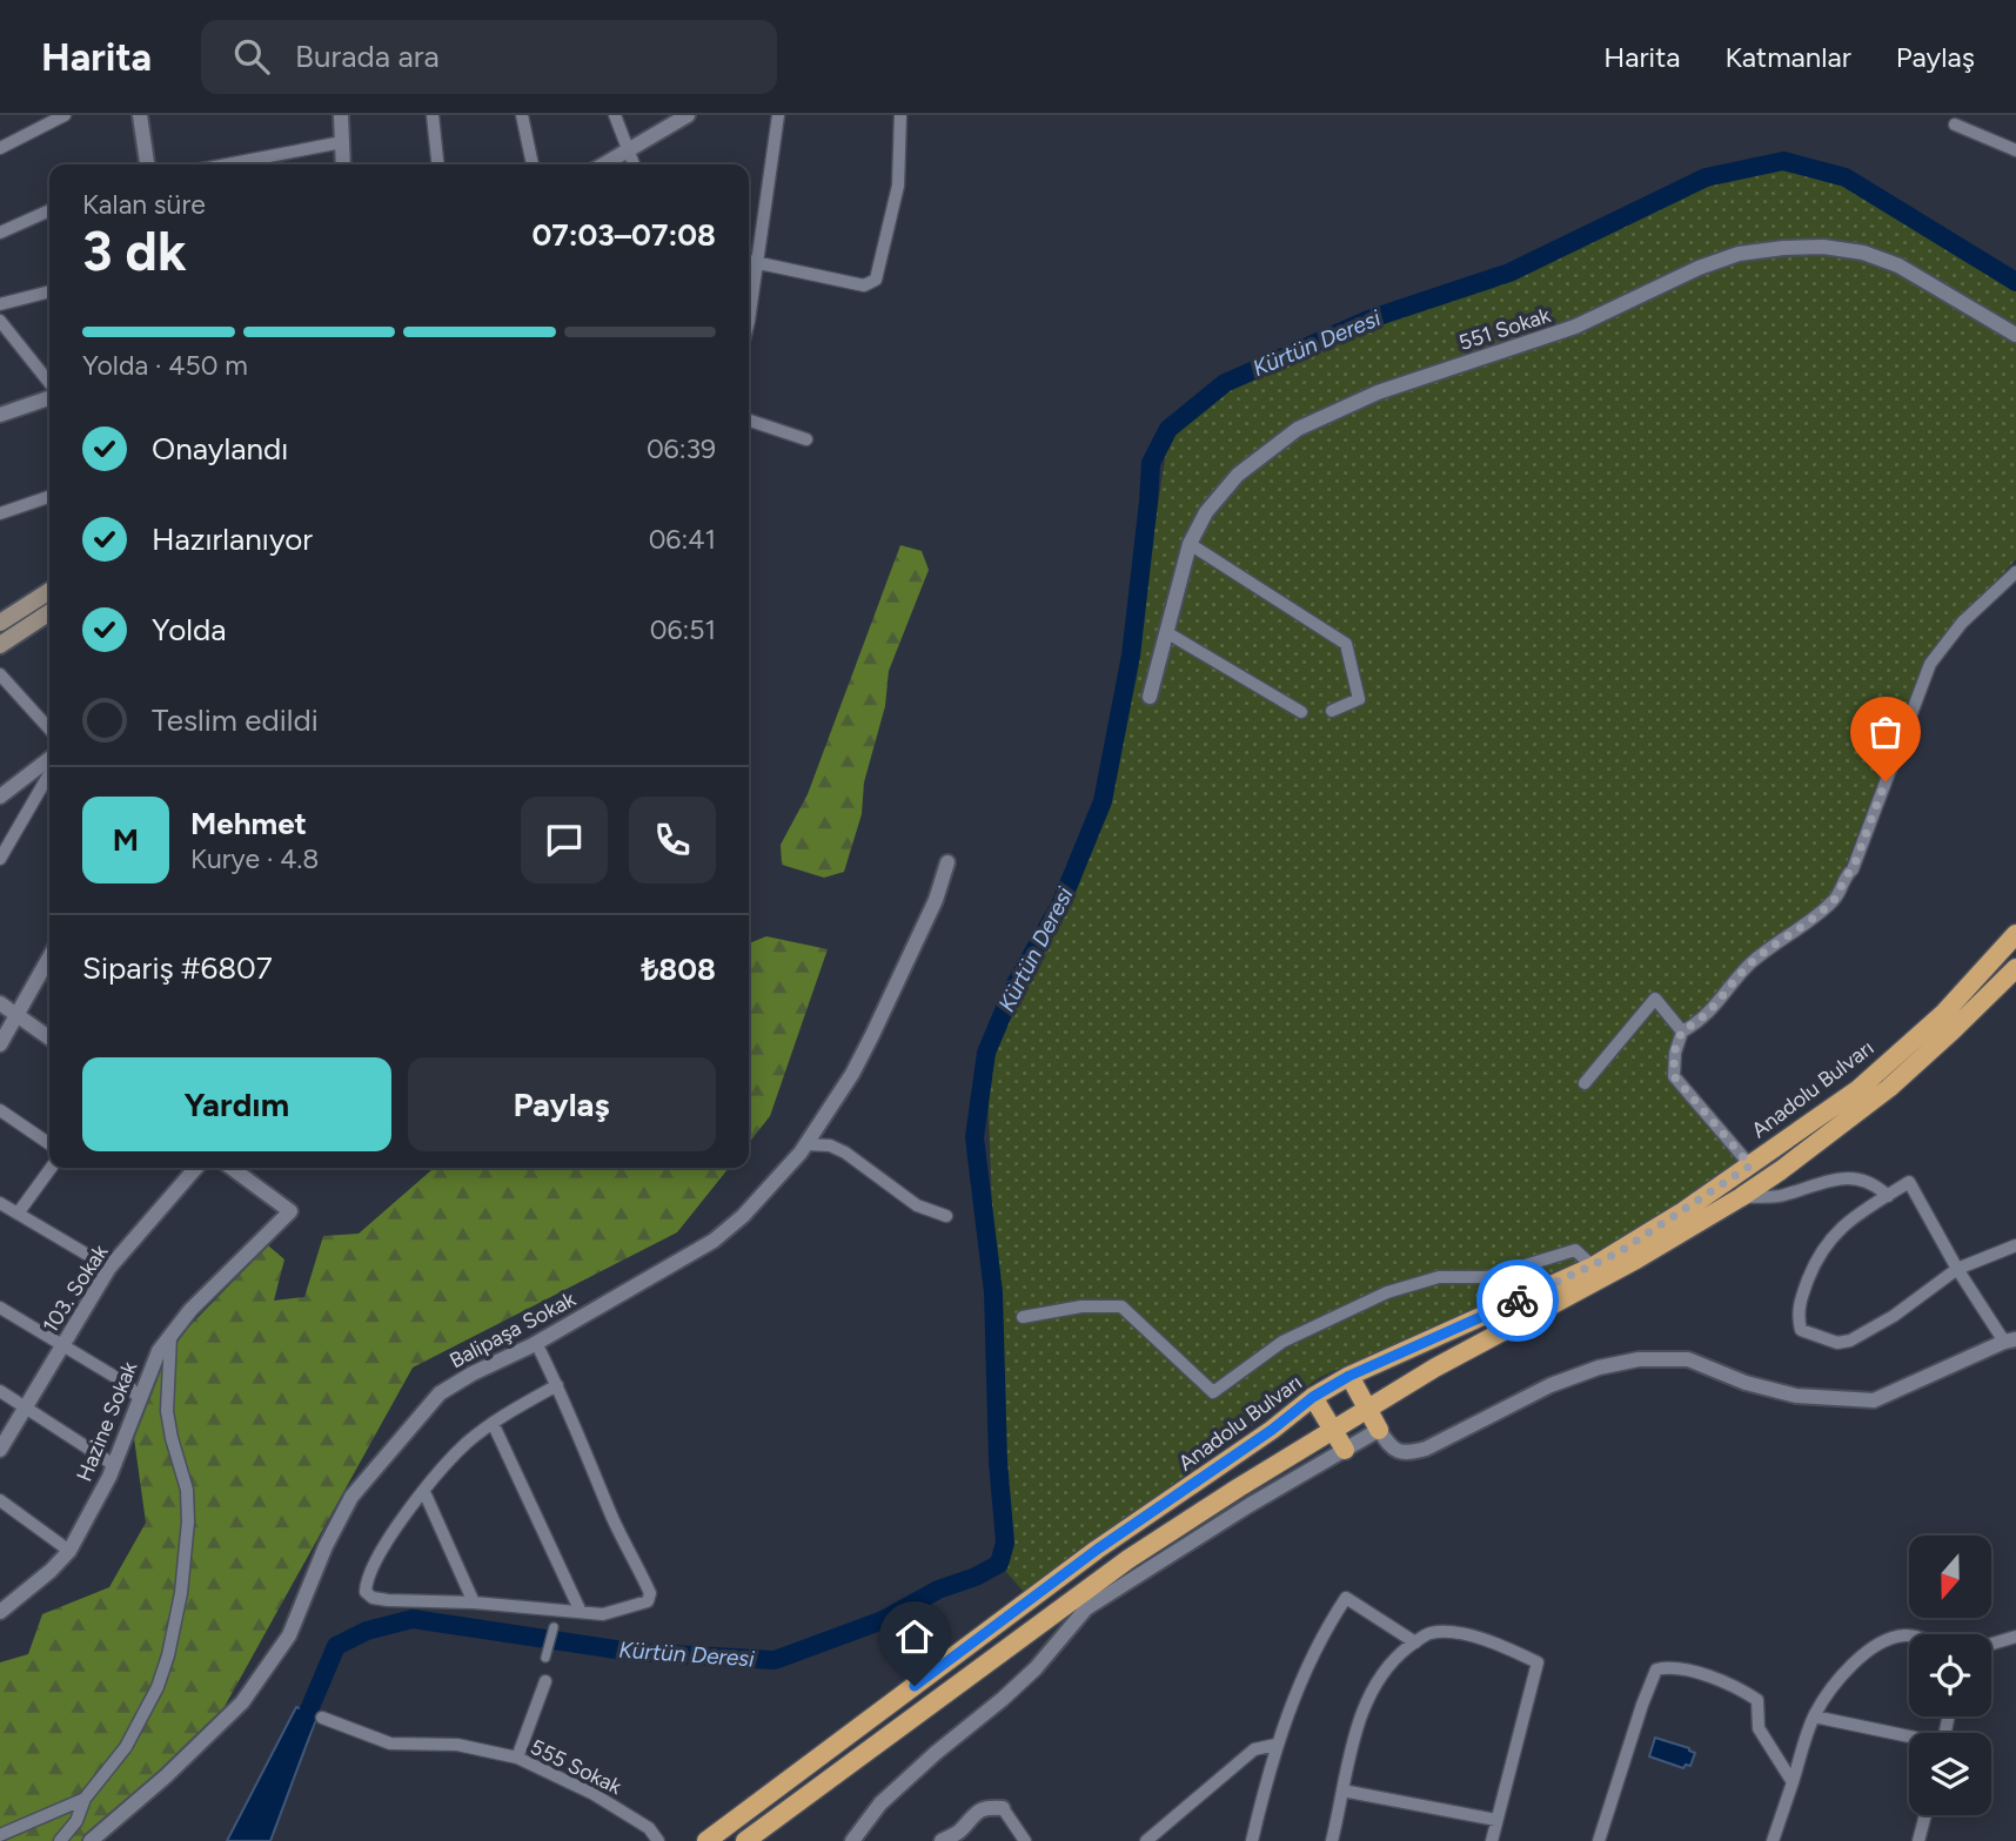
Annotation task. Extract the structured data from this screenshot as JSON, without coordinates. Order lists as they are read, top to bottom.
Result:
{
  "streets": {
    "highway": ["Anadolu Bulvarı"],
    "street": [
      "551 Sokak",
      "103. Sokak",
      "Balipaşa Sokak",
      "Hazine Sokak",
      "555 Sokak"
    ]
  },
  "water": ["Kürtün Deresi"],
  "north": "bottom",
  "page": {
    "header": "Harita",
    "search": "Burada ara",
    "nav": ["Harita", "Katmanlar", "Paylaş"],
    "heading": ["3 dk", "Kalan süre", "07:03–07:08"],
    "panel": [
      "Mehmet",
      "Kurye · 4.8",
      "Sipariş #6807",
      "₺808"
    ],
    "bar": "Yolda · 450 m",
    "list": [
      ["Onaylandı", "06:39"],
      ["Hazırlanıyor", "06:41"],
      ["Yolda", "06:51"],
      "Teslim edildi"
    ],
    "round": "M",
    "buttons": ["Yardım", "Paylaş"]
  }
}
